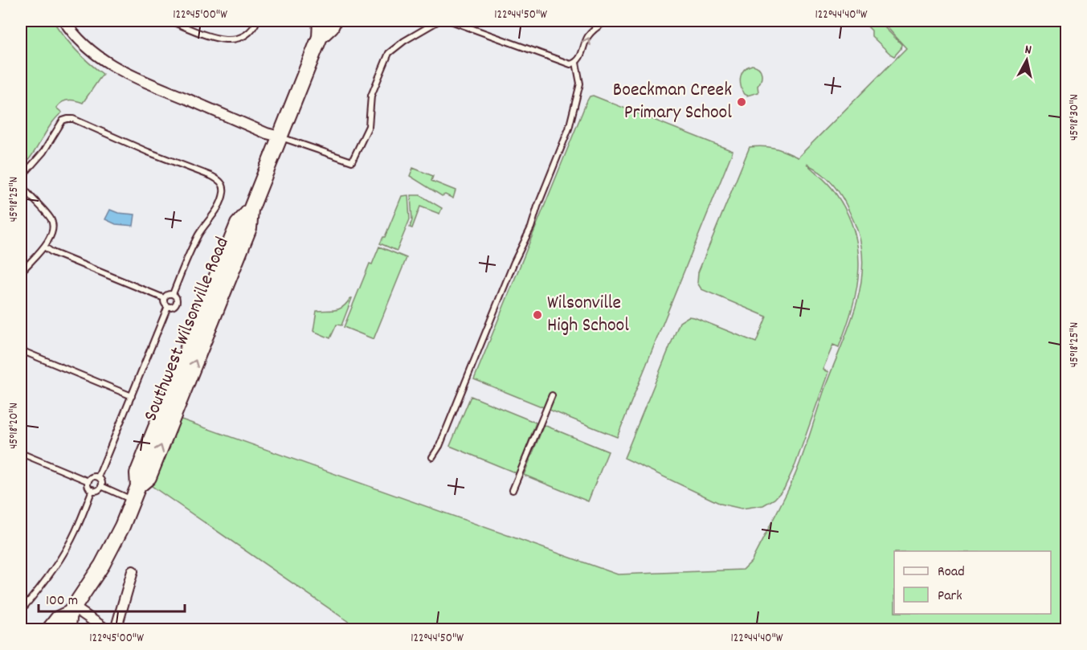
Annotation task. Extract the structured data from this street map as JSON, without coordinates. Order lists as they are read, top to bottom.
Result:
{
  "streets": {
    "main road": ["Southwest Wilsonville Road"]
  },
  "places": ["Boeckman Creek Primary School", "Wilsonville High School"],
  "legend": ["Road", "Park"],
  "scale_bar": "100 m",
  "north": "top",
  "coordinates": [
    "122°45'00\"W",
    "122°44'50\"W",
    "122°44'40\"W",
    "45°18'30\"N",
    "45°18'25\"N",
    "45°18'20\"N"
  ]
}
